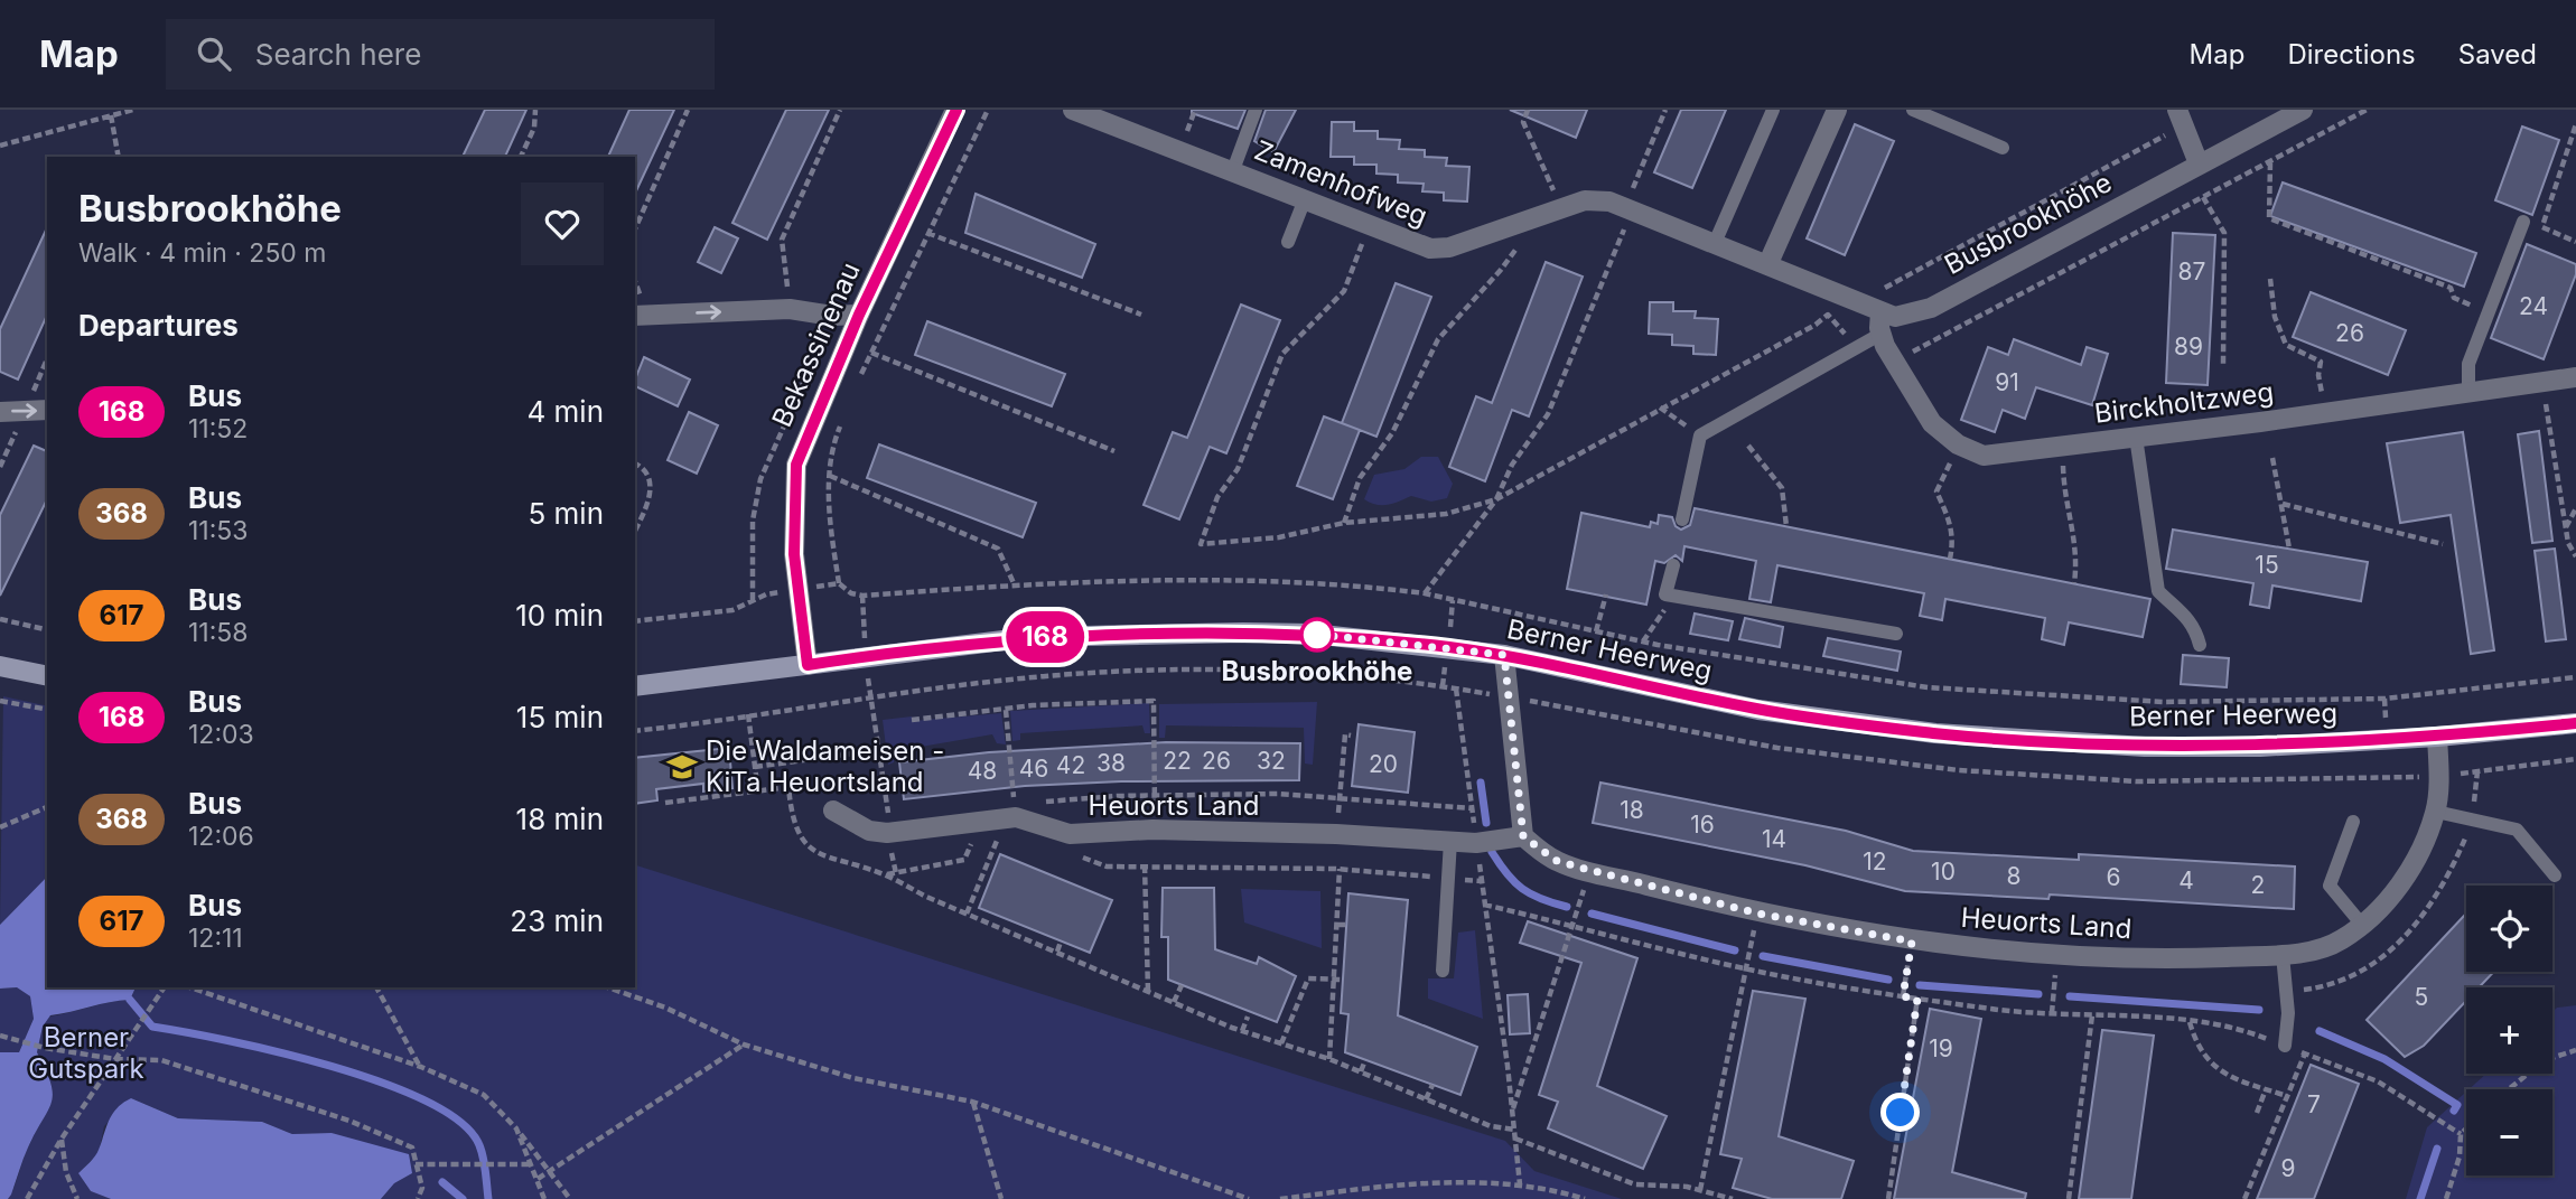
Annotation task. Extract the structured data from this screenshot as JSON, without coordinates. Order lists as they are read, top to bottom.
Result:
{
  "streets": {
    "main road": ["Berner Heerweg"],
    "street": [
      "Zamenhofweg",
      "Busbrookhöhe",
      "Bekassinenau",
      "Birckholtzweg",
      "Heuorts Land"
    ]
  },
  "crossings": [
    ["Zamenhofweg", "Busbrookhöhe"],
    ["Bekassinenau", "Berner Heerweg"],
    ["Berner Heerweg", "Heuorts Land"]
  ],
  "parks": ["Berner Gutspark"],
  "places": {
    "other": ["Busbrookhöhe"],
    "school or university": ["Die Waldameisen - KiTa Heuortsland"]
  },
  "lines": ["bus line 168"],
  "house_numbers": [
    "87",
    "24",
    "26",
    "89",
    "91",
    "15",
    "22",
    "26",
    "32",
    "38",
    "20",
    "42",
    "46",
    "48",
    "18",
    "16",
    "14",
    "12",
    "10",
    "8",
    "6",
    "4",
    "2",
    "5",
    "19",
    "7",
    "9"
  ],
  "page": {
    "header": "Map",
    "search": "Search here",
    "nav": ["Map", "Directions", "Saved"],
    "on_map": "168",
    "heading": [
      ["Busbrookhöhe", "Walk · 4 min · 250 m"],
      "Departures"
    ],
    "list": [
      {
        "mark": "168",
        "name": "Bus",
        "note": "11:52",
        "value": "4 min"
      },
      {
        "mark": "368",
        "name": "Bus",
        "note": "11:53",
        "value": "5 min"
      },
      {
        "mark": "617",
        "name": "Bus",
        "note": "11:58",
        "value": "10 min"
      },
      {
        "mark": "168",
        "name": "Bus",
        "note": "12:03",
        "value": "15 min"
      },
      {
        "mark": "368",
        "name": "Bus",
        "note": "12:06",
        "value": "18 min"
      },
      {
        "mark": "617",
        "name": "Bus",
        "note": "12:11",
        "value": "23 min"
      }
    ],
    "map_buttons": ["+", "−"]
  }
}
